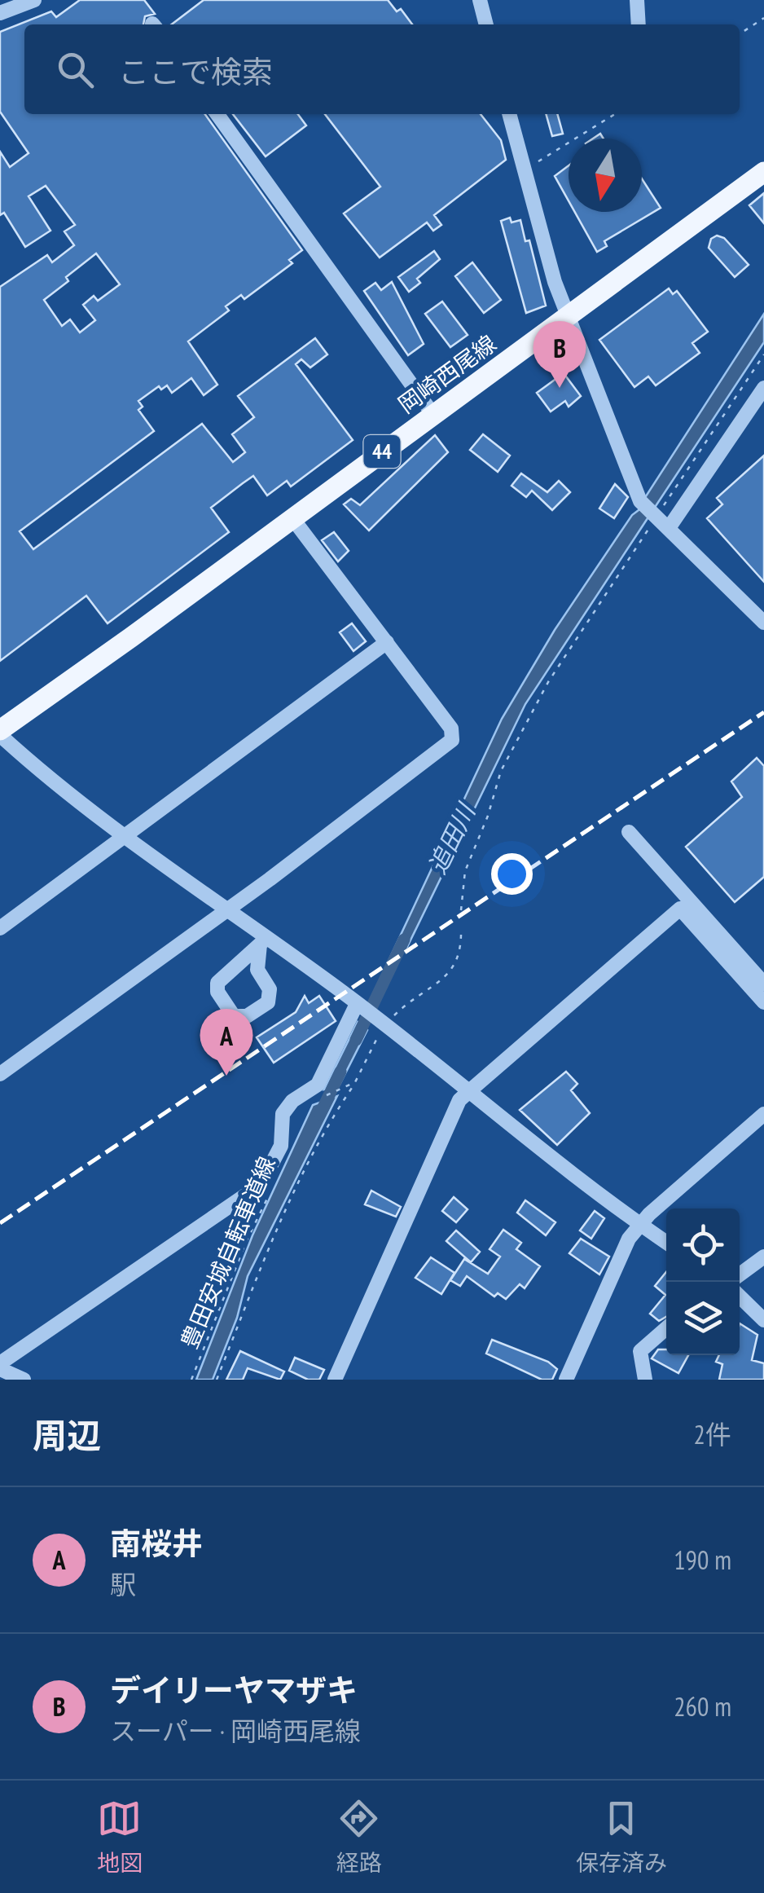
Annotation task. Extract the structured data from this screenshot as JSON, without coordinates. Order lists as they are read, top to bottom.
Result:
{
  "streets": {
    "main road": ["岡崎西尾線", "44"],
    "path": ["豊田安城自転車道線"]
  },
  "water": ["追田川"],
  "north": "bottom",
  "page": {
    "search": "ここで検索",
    "pins": ["B", "A"],
    "heading": ["周辺", "2件"],
    "list": [
      {
        "mark": "A",
        "name": "南桜井",
        "note": "駅",
        "value": "190 m"
      },
      {
        "mark": "B",
        "name": "デイリーヤマザキ",
        "note": "スーパー · 岡崎西尾線",
        "value": "260 m"
      }
    ],
    "nav": ["地図", "経路", "保存済み"]
  }
}
